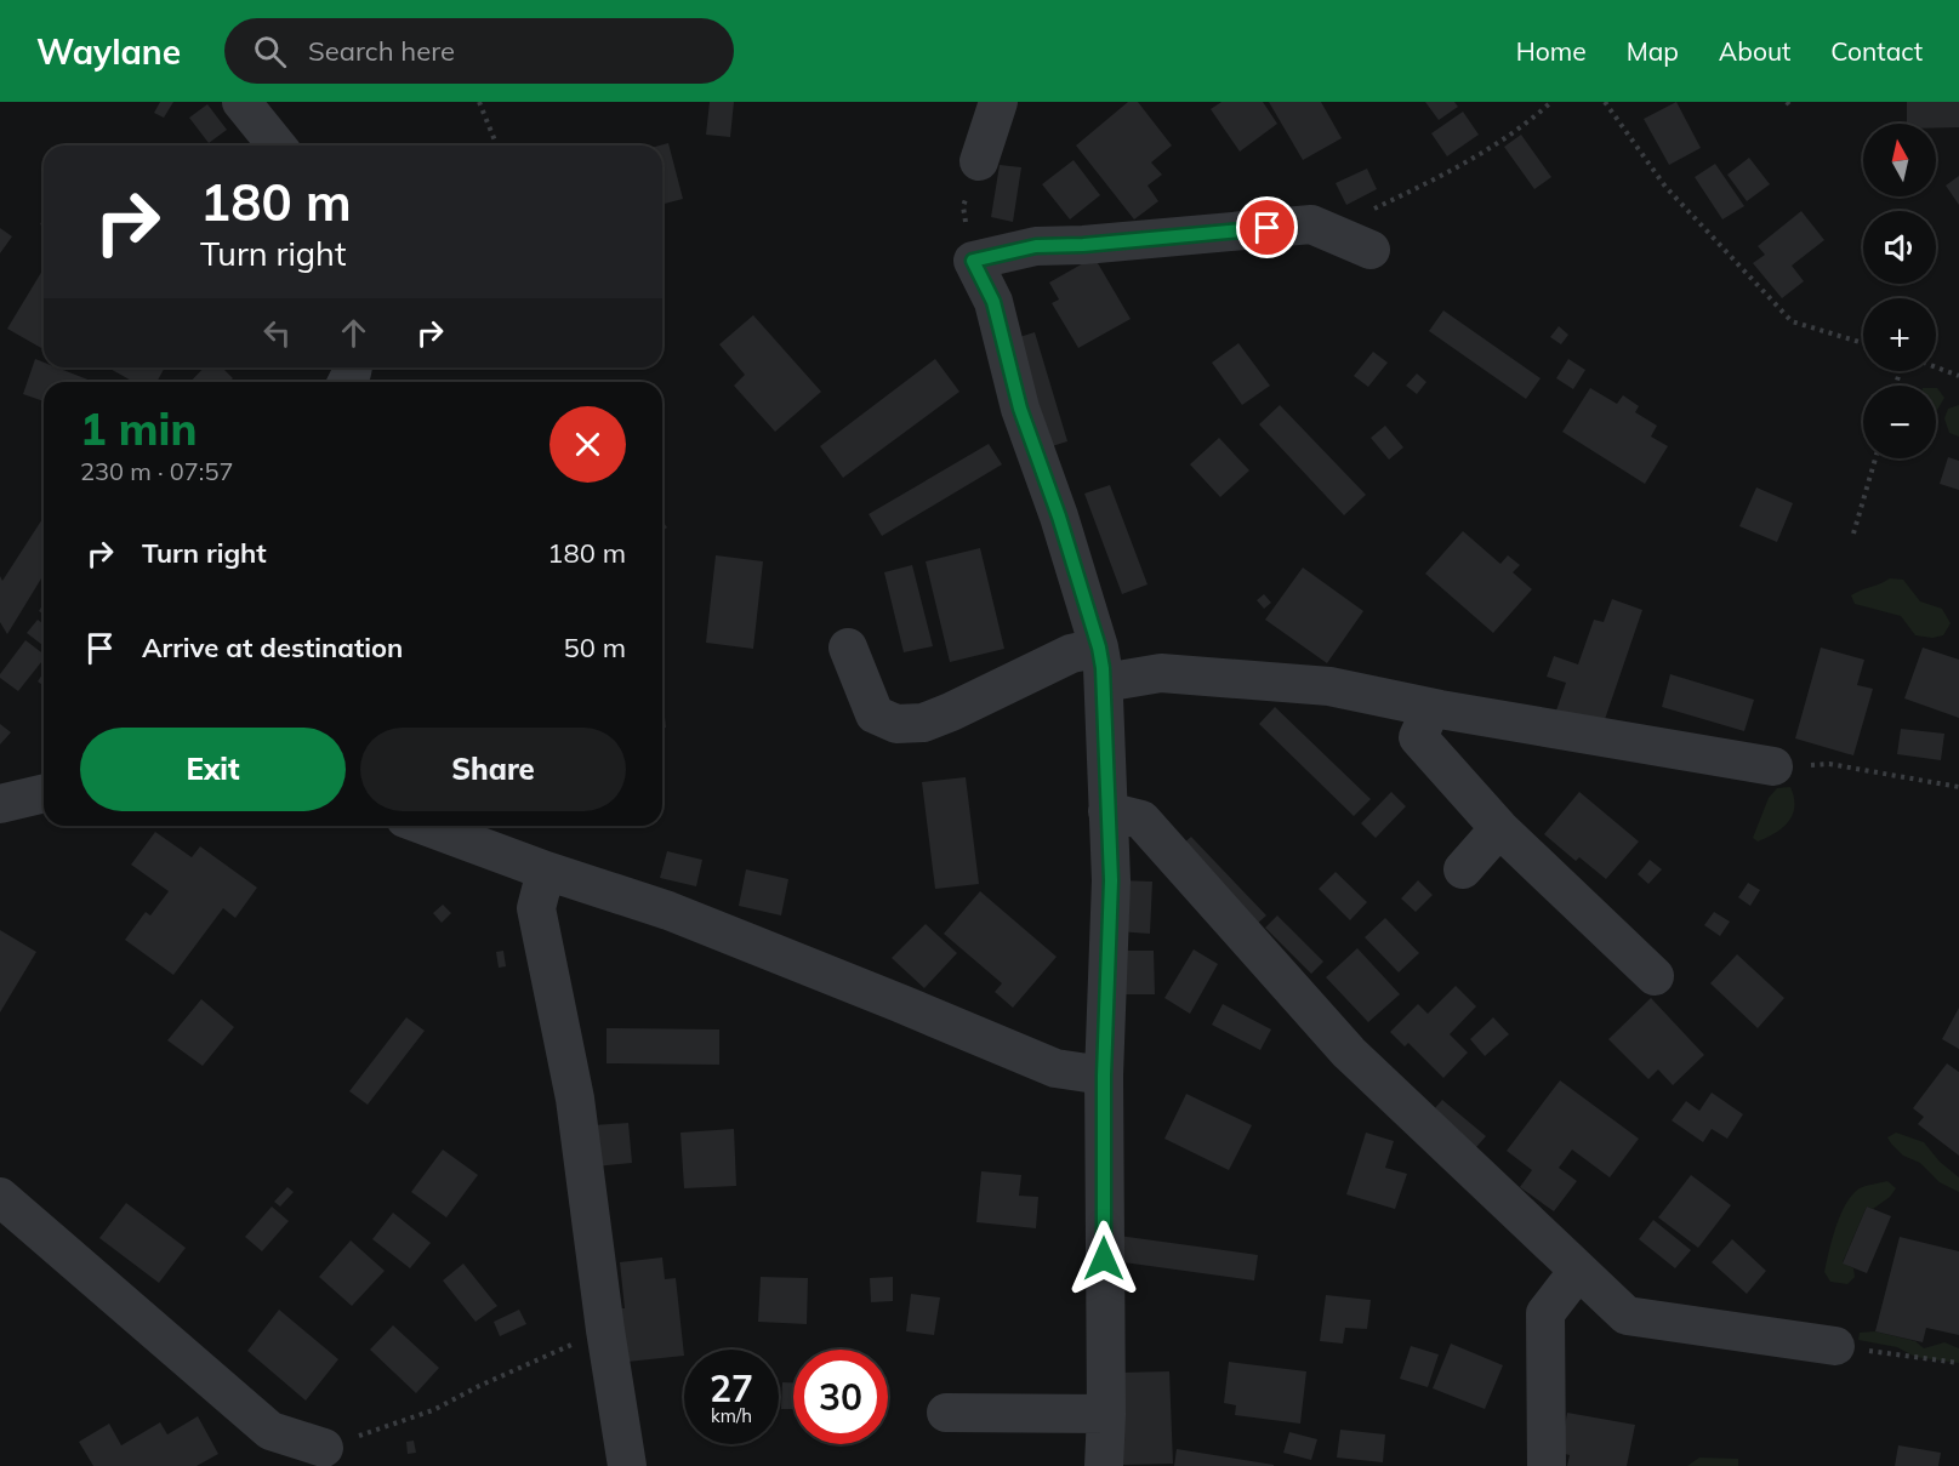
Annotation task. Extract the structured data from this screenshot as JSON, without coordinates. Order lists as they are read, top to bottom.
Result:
{
  "north": "top",
  "page": {
    "header": "Waylane",
    "search": "Search here",
    "nav": [
      "Home",
      "Map",
      "About",
      "Contact"
    ],
    "map_buttons": ["+", "−"],
    "turn": ["180 m", "Turn right"],
    "heading": ["1 min", "230 m · 07:57"],
    "list": [
      {
        "name": "Turn right",
        "value": "180 m"
      },
      {
        "name": "Arrive at destination",
        "value": "50 m"
      }
    ],
    "buttons": ["Exit", "Share"],
    "speed": "27 km/h",
    "limit": "30"
  }
}
